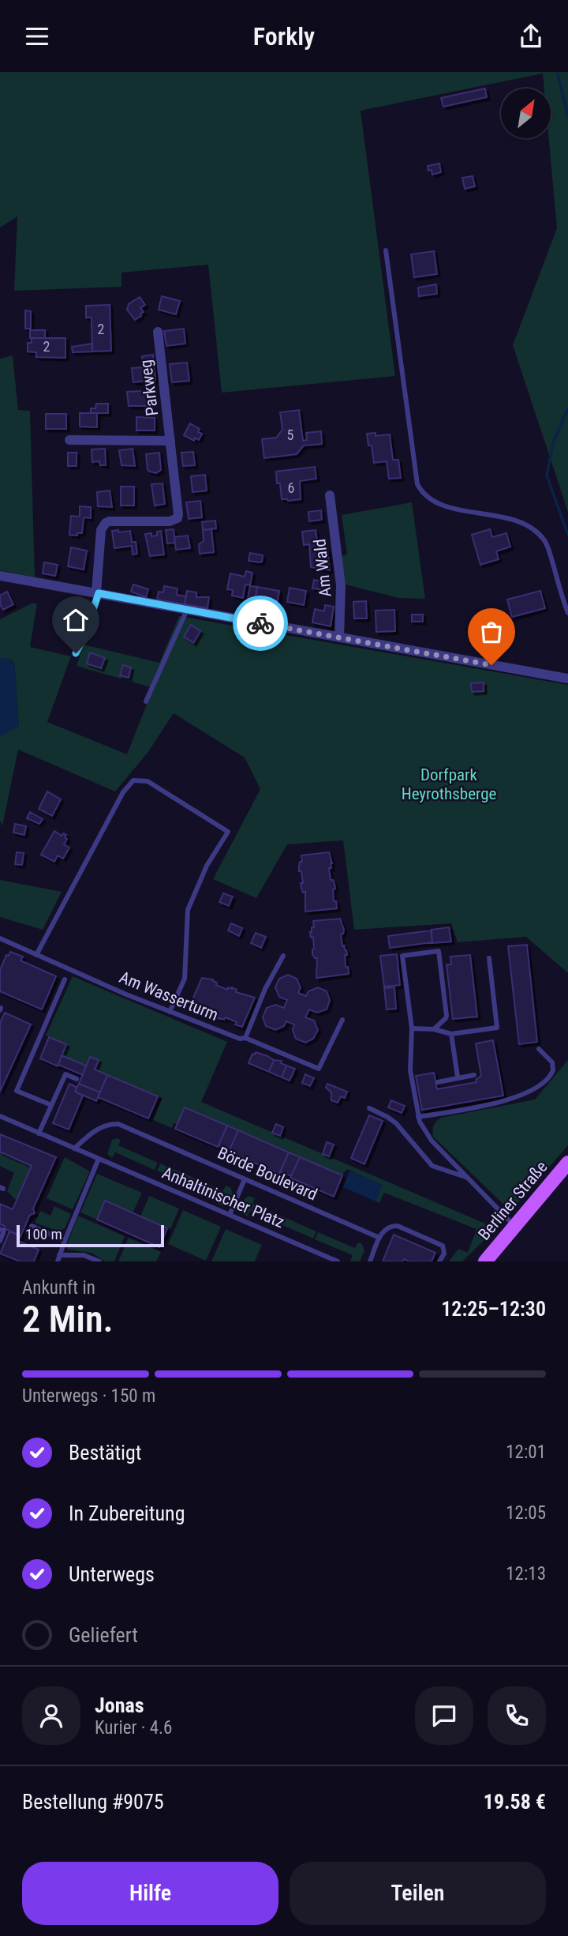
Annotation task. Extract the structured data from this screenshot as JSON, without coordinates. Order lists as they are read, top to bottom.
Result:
{
  "streets": {
    "main road": ["Berliner Straße"],
    "street": ["Parkweg", "Am Wald"],
    "lane": ["Am Wasserturm", "Börde Boulevard", "Anhaltinischer Platz"]
  },
  "crossings": [
    ["Börde Boulevard", "Anhaltinischer Platz"]
  ],
  "parks": ["Dorfpark Heyrothsberge"],
  "house_numbers": [
    "2",
    "2",
    "5",
    "6"
  ],
  "scale_bar": "100 m",
  "north": "top right",
  "page": {
    "header": "Forkly",
    "scale": "100 m",
    "heading": ["2 Min.", "Ankunft in", "12:25–12:30"],
    "panel": [
      "Jonas",
      "Kurier · 4.6",
      "Bestellung #9075",
      "19.58 €"
    ],
    "bar": "Unterwegs · 150 m",
    "list": [
      ["Bestätigt", "12:01"],
      ["In Zubereitung", "12:05"],
      ["Unterwegs", "12:13"],
      "Geliefert"
    ],
    "buttons": ["Hilfe", "Teilen"]
  }
}
